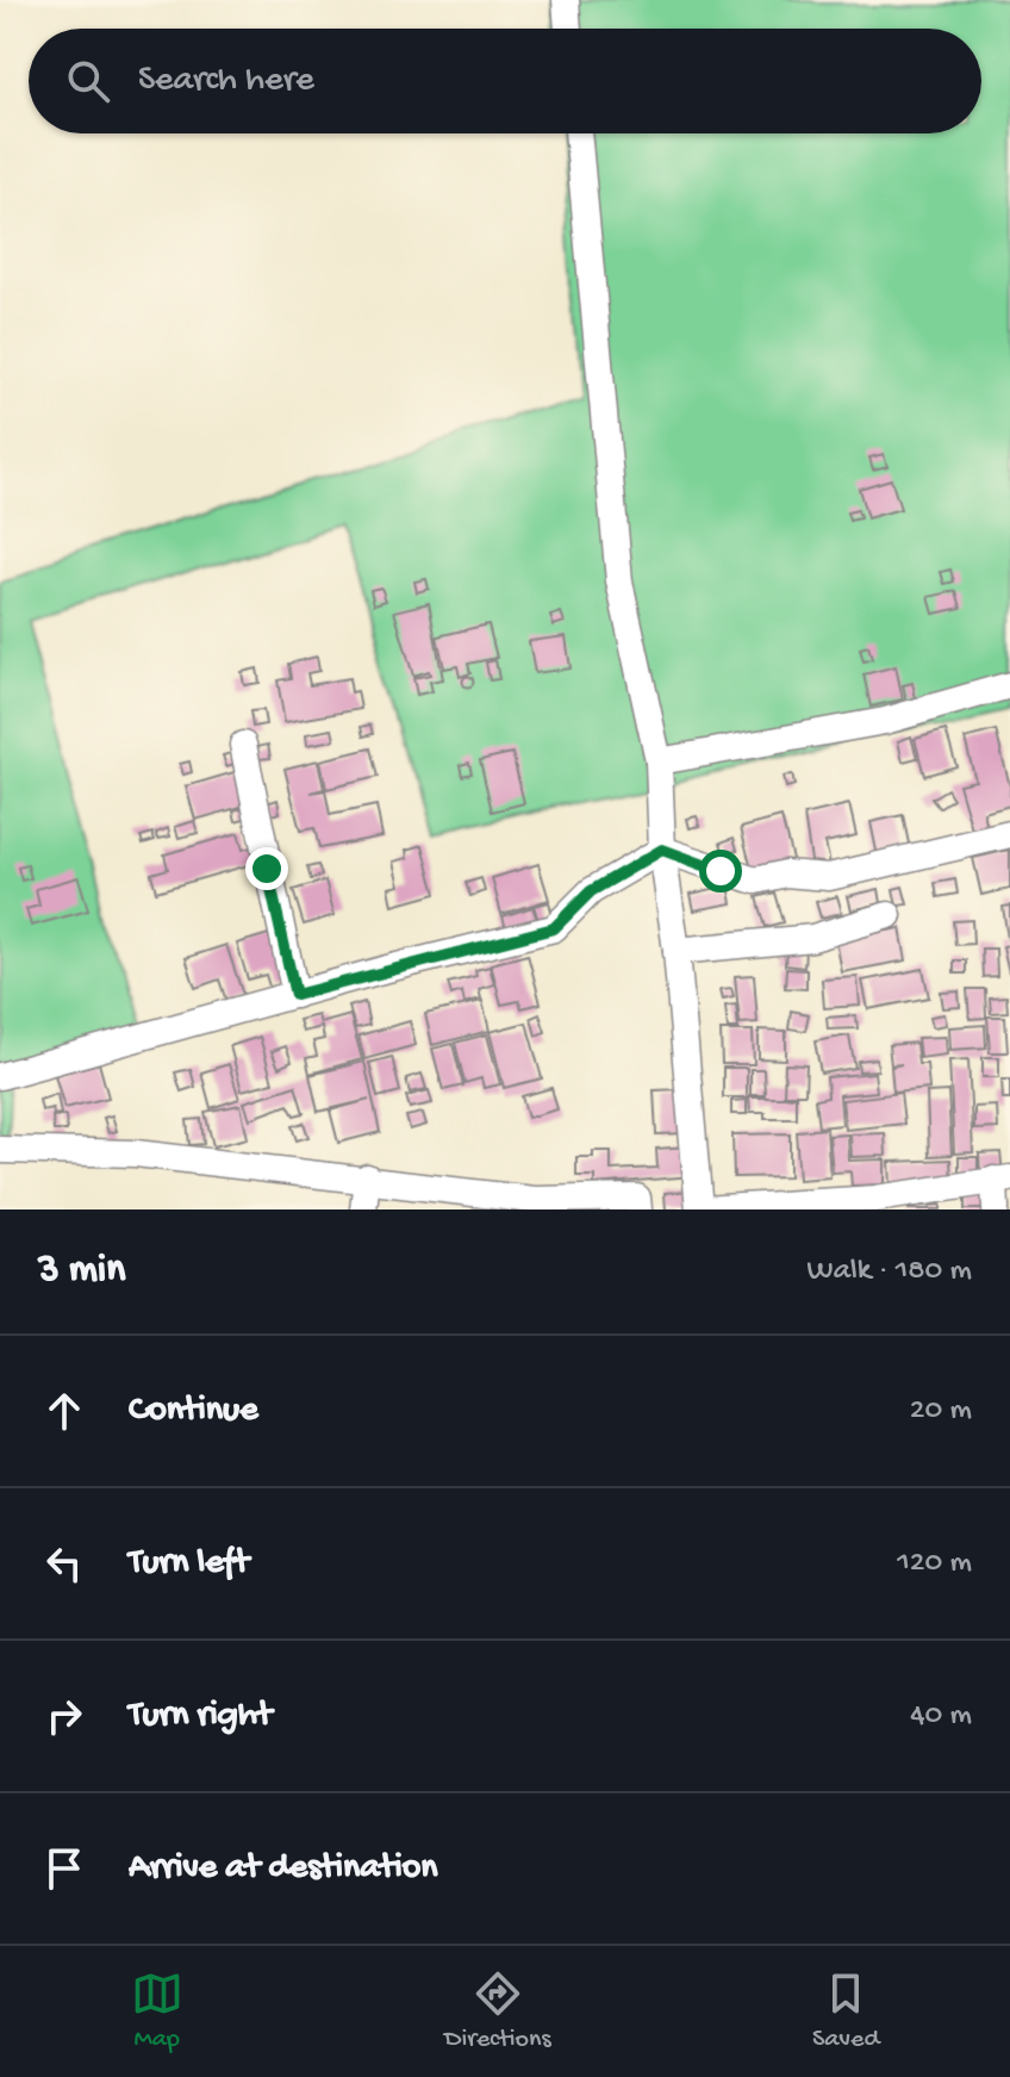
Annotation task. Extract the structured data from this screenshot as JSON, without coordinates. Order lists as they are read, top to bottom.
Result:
{
  "page": {
    "search": "Search here",
    "heading": ["3 min", "Walk · 180 m"],
    "list": [
      ["Continue", "20 m"],
      ["Turn left", "120 m"],
      ["Turn right", "40 m"],
      "Arrive at destination"
    ],
    "nav": ["Map", "Directions", "Saved"]
  }
}
